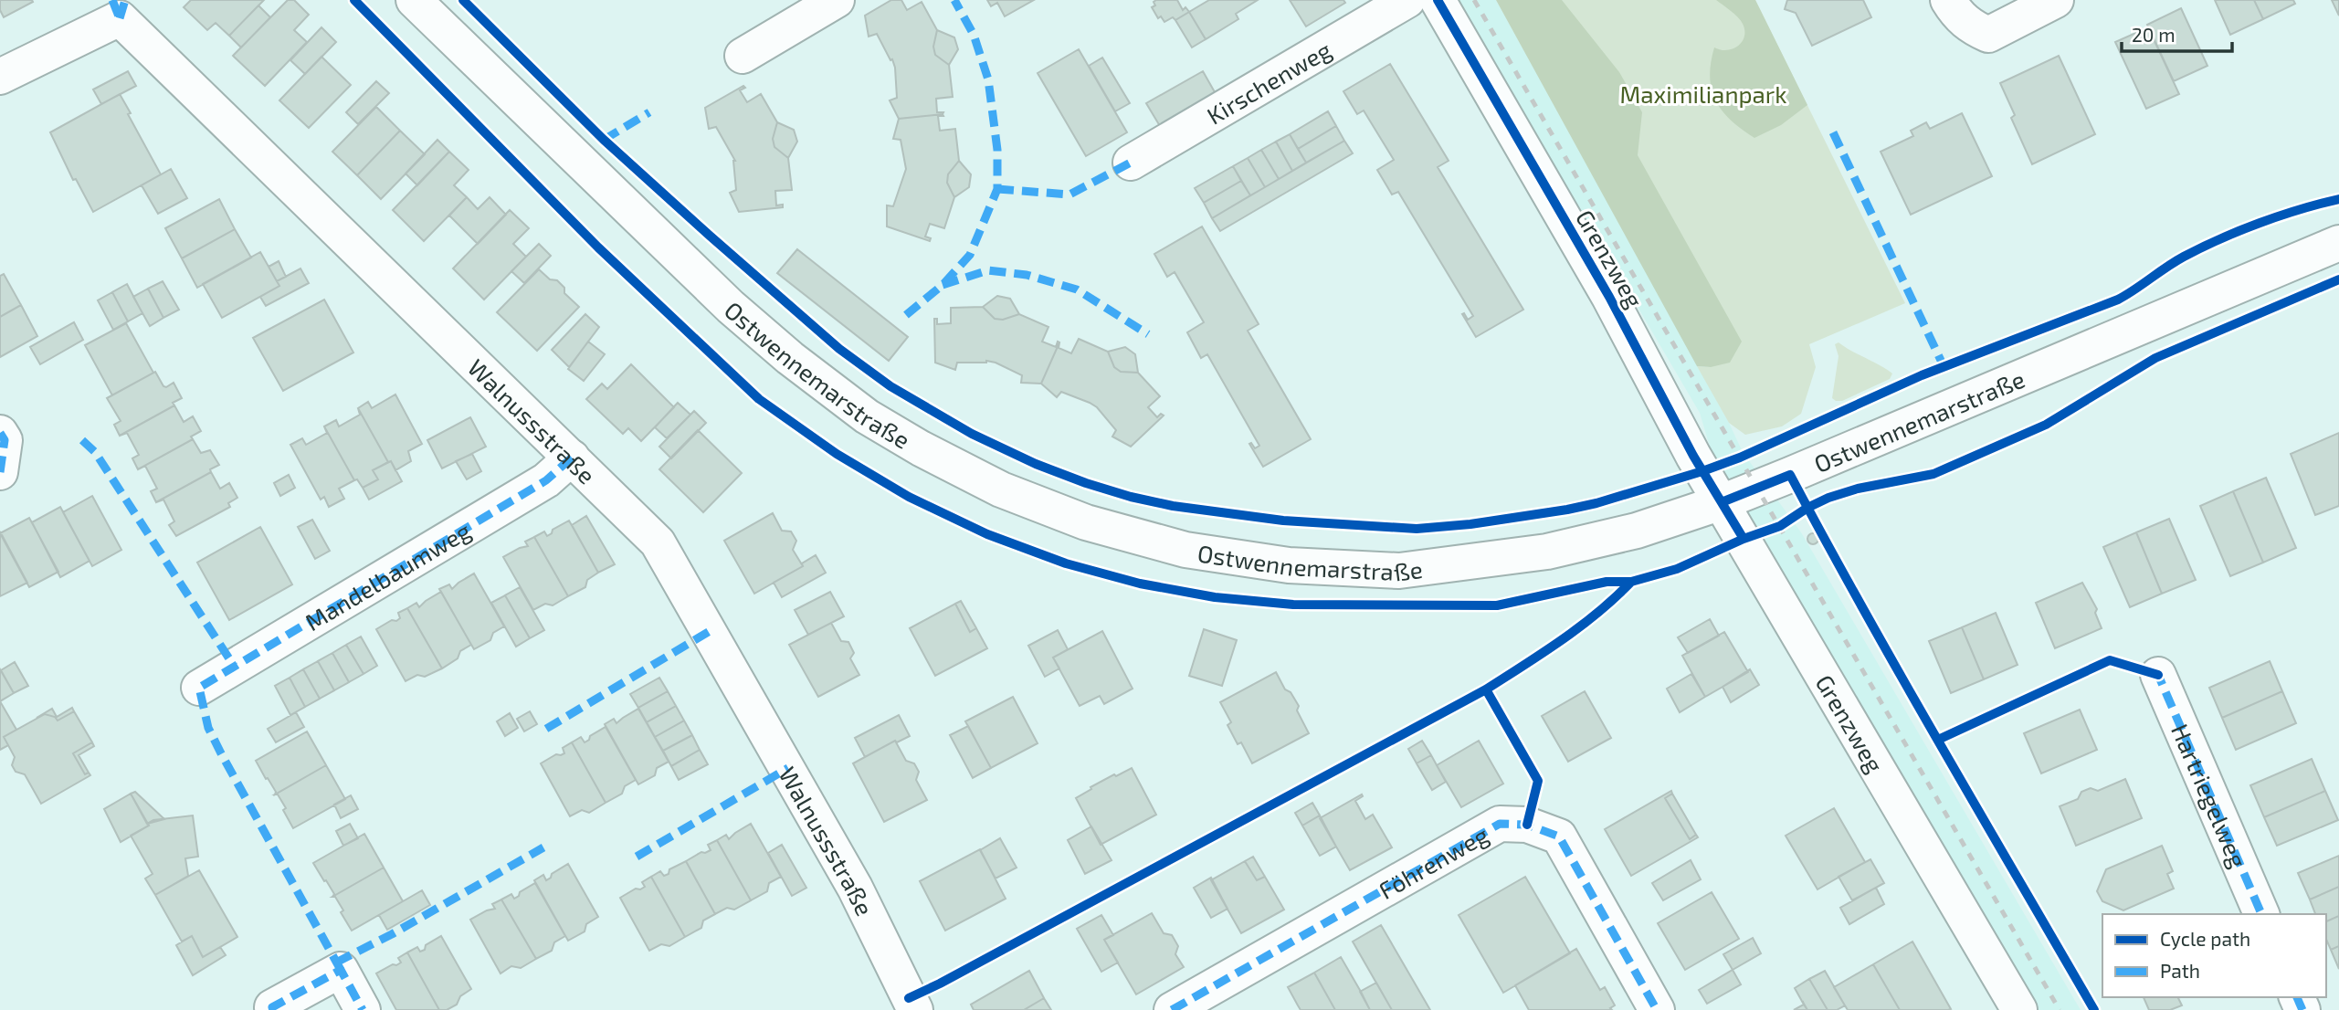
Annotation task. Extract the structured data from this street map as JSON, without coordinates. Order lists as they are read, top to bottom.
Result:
{
  "streets": {
    "street": [
      "Kirschenweg",
      "Grenzweg",
      "Ostwennemarstraße",
      "Walnussstraße",
      "Mandelbaumweg",
      "Hartriegelweg",
      "Föhrenweg"
    ]
  },
  "crossings": [
    ["Grenzweg", "Ostwennemarstraße"],
    ["Walnussstraße", "Mandelbaumweg"]
  ],
  "parks": ["Maximilianpark"],
  "legend": ["Cycle path", "Path"],
  "scale_bar": "20 m"
}
